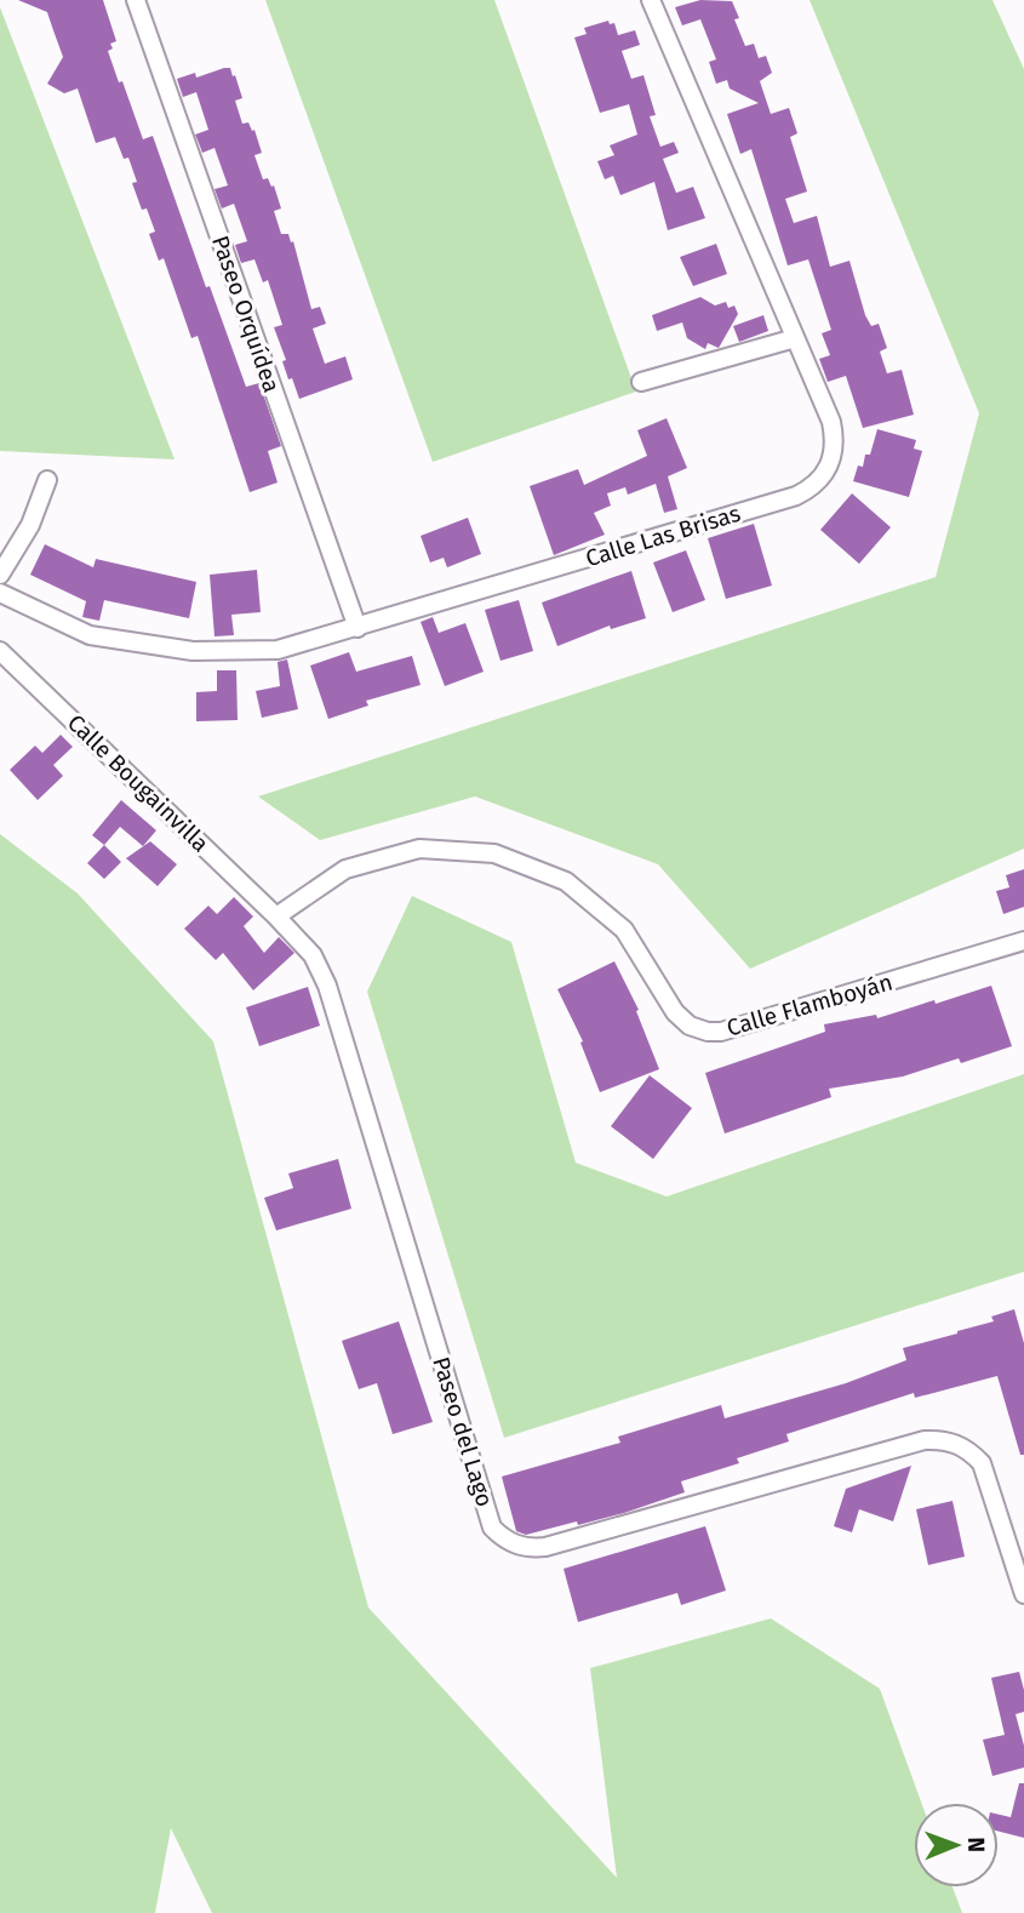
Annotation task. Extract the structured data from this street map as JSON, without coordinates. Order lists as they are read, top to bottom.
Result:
{
  "streets": {
    "street": [
      "Paseo Orquídea",
      "Calle Las Brisas",
      "Calle Bougainvilla",
      "Calle Flamboyán",
      "Paseo del Lago"
    ]
  },
  "crossings": [
    ["Paseo Orquídea", "Calle Las Brisas"],
    ["Calle Bougainvilla", "Calle Flamboyán"],
    ["Calle Bougainvilla", "Paseo del Lago"],
    ["Calle Flamboyán", "Paseo del Lago"]
  ],
  "north": "right"
}
